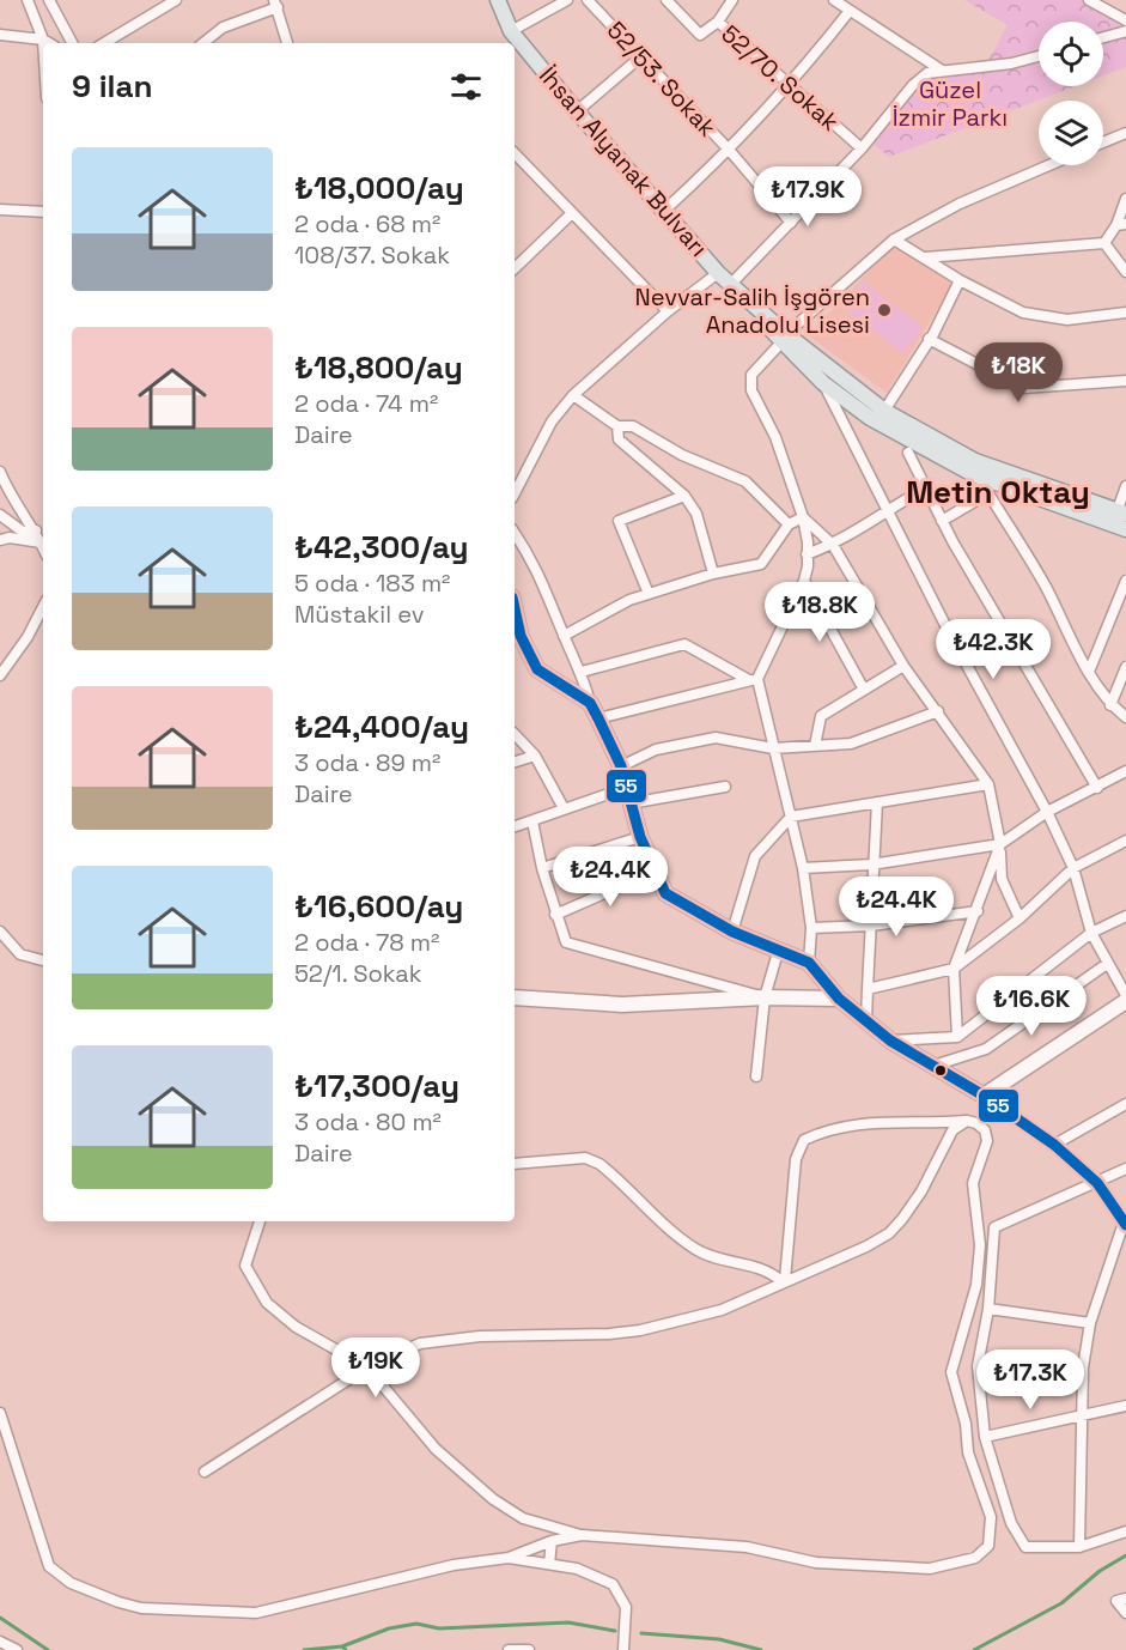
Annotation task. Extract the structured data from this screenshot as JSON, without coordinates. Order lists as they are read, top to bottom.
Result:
{
  "streets": {
    "main road": ["İhsan Alyanak Bulvarı"],
    "street": ["52/70. Sokak", "52/53. Sokak"]
  },
  "districts": ["Metin Oktay"],
  "parks": ["Güzel İzmir Parkı"],
  "places": ["Nevvar-Salih İşgören Anadolu Lisesi"],
  "lines": ["transit line 55"],
  "page": {
    "heading": "9 ilan",
    "list": [
      {
        "name": "₺18,000/ay",
        "note": "2 oda · 68 m² · 108/37. Sokak"
      },
      {
        "name": "₺18,800/ay",
        "note": "2 oda · 74 m² · Daire"
      },
      {
        "name": "₺42,300/ay",
        "note": "5 oda · 183 m² · Müstakil ev"
      },
      {
        "name": "₺24,400/ay",
        "note": "3 oda · 89 m² · Daire"
      },
      {
        "name": "₺16,600/ay",
        "note": "2 oda · 78 m² · 52/1. Sokak"
      },
      {
        "name": "₺17,300/ay",
        "note": "3 oda · 80 m² · Daire"
      }
    ],
    "price": [
      "₺17.9K",
      "₺18K",
      "₺18.8K",
      "₺42.3K",
      "₺24.4K",
      "₺24.4K",
      "₺16.6K",
      "₺19K",
      "₺17.3K"
    ]
  }
}
